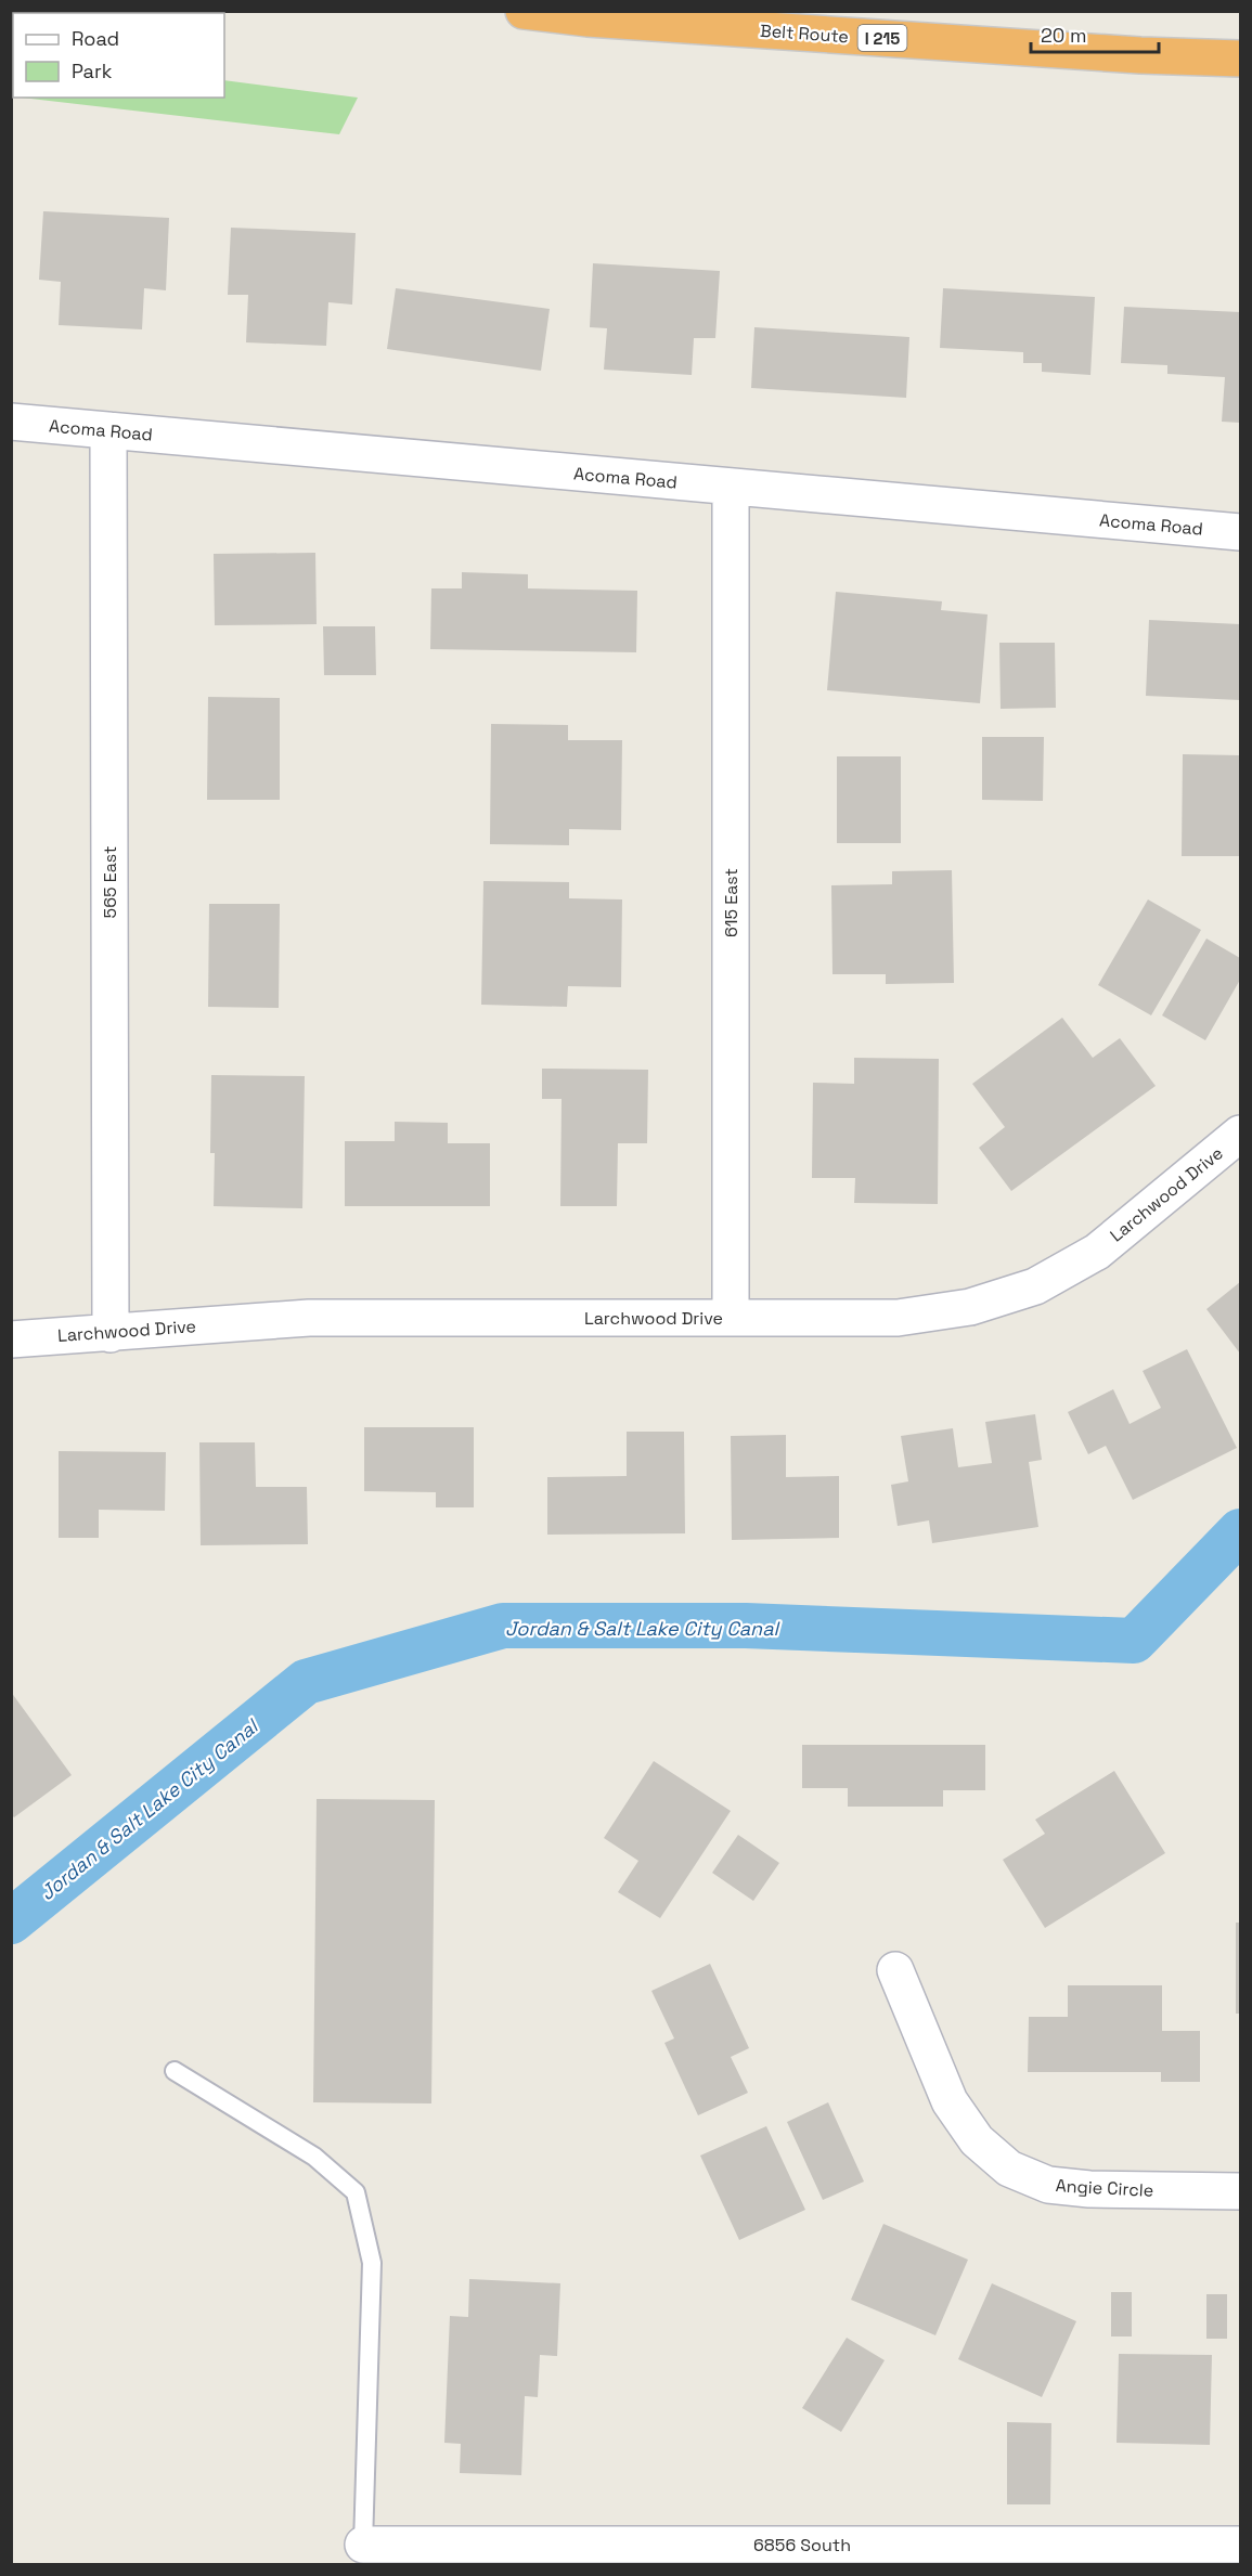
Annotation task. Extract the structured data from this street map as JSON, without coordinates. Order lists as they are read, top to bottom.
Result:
{
  "streets": {
    "highway": ["Belt Route", "I 215"],
    "street": [
      "Acoma Road",
      "565 East",
      "615 East",
      "Larchwood Drive",
      "Angie Circle",
      "6856 South"
    ]
  },
  "crossings": [
    ["Acoma Road", "565 East"],
    ["Acoma Road", "615 East"],
    ["565 East", "Larchwood Drive"],
    ["615 East", "Larchwood Drive"]
  ],
  "water": ["Jordan & Salt Lake City Canal"],
  "legend": ["Road", "Park"],
  "scale_bar": "20 m"
}
